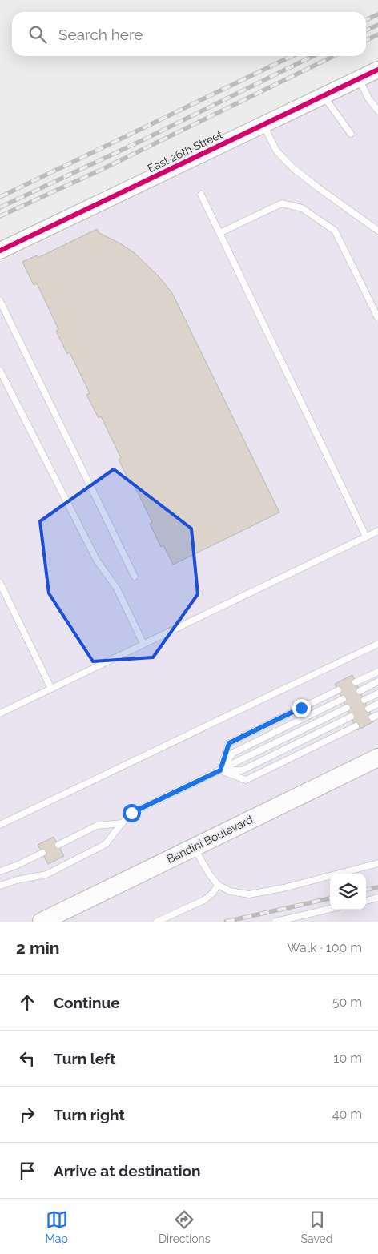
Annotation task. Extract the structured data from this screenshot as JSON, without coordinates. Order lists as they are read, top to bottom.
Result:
{
  "streets": {
    "main road": ["Bandini Boulevard"],
    "street": ["East 26th Street"]
  },
  "page": {
    "search": "Search here",
    "heading": ["2 min", "Walk · 100 m"],
    "list": [
      ["Continue", "50 m"],
      ["Turn left", "10 m"],
      ["Turn right", "40 m"],
      "Arrive at destination"
    ],
    "nav": ["Map", "Directions", "Saved"]
  }
}
